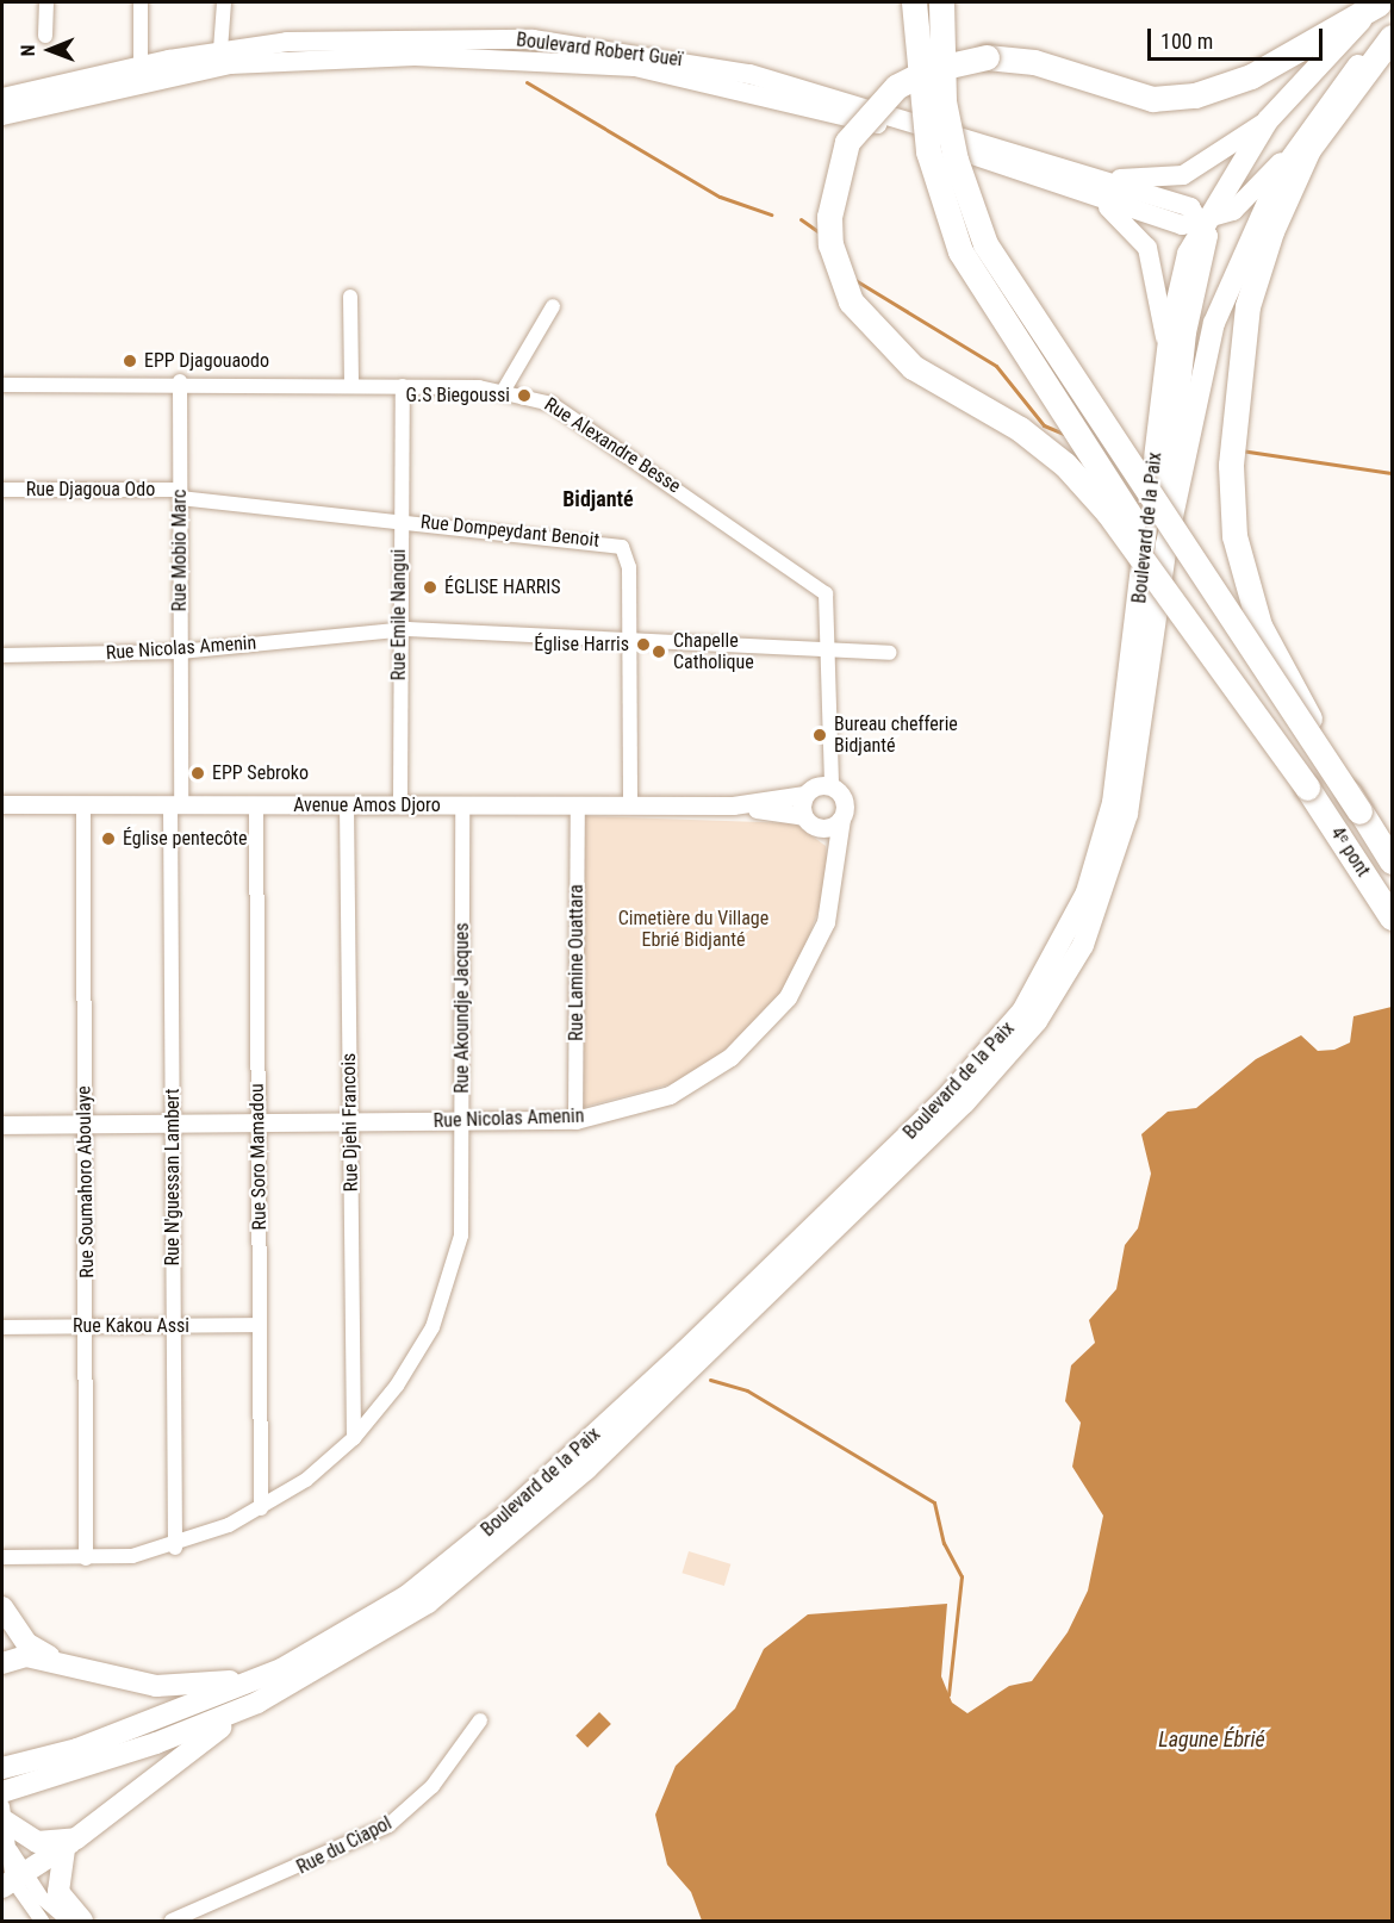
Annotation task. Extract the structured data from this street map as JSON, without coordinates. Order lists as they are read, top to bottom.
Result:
{
  "streets": {
    "highway": ["4ᵉ pont"],
    "main road": ["Boulevard Robert Gueï", "Boulevard de la Paix"],
    "street": [
      "Rue Alexandre Besse",
      "Rue Djagoua Odo",
      "Rue Dompeydant Benoit",
      "Rue Mobio Marc",
      "Rue Emile Nangui",
      "Rue Nicolas Amenin",
      "Avenue Amos Djoro",
      "Rue Lamine Ouattara",
      "Rue Akoundje Jacques",
      "Rue Djehi Francois",
      "Rue Soro Mamadou",
      "Rue N'guessan Lambert",
      "Rue Soumahoro Aboulaye",
      "Rue Kakou Assi",
      "Rue du Ciapol"
    ]
  },
  "crossings": [
    ["Boulevard Robert Gueï", "Boulevard de la Paix"],
    ["Rue Alexandre Besse", "Rue Mobio Marc"],
    ["Rue Alexandre Besse", "Rue Emile Nangui"],
    ["Rue Alexandre Besse", "Rue Nicolas Amenin"],
    ["Rue Alexandre Besse", "Avenue Amos Djoro"],
    ["Rue Djagoua Odo", "Rue Dompeydant Benoit"],
    ["Rue Djagoua Odo", "Rue Mobio Marc"],
    ["Rue Dompeydant Benoit", "Rue Mobio Marc"],
    ["Rue Dompeydant Benoit", "Rue Emile Nangui"],
    ["Rue Dompeydant Benoit", "Rue Nicolas Amenin"],
    ["Rue Dompeydant Benoit", "Avenue Amos Djoro"],
    ["Rue Mobio Marc", "Rue Nicolas Amenin"],
    ["Rue Mobio Marc", "Avenue Amos Djoro"],
    ["Rue Mobio Marc", "Rue N'guessan Lambert"],
    ["Rue Emile Nangui", "Rue Nicolas Amenin"],
    ["Rue Emile Nangui", "Avenue Amos Djoro"],
    ["Rue Nicolas Amenin", "Avenue Amos Djoro"],
    ["Rue Nicolas Amenin", "Rue Lamine Ouattara"],
    ["Rue Nicolas Amenin", "Rue Akoundje Jacques"],
    ["Rue Nicolas Amenin", "Rue Djehi Francois"],
    ["Rue Nicolas Amenin", "Rue Soro Mamadou"],
    ["Rue Nicolas Amenin", "Rue N'guessan Lambert"],
    ["Rue Nicolas Amenin", "Rue Soumahoro Aboulaye"],
    ["Avenue Amos Djoro", "Rue Lamine Ouattara"],
    ["Avenue Amos Djoro", "Rue Akoundje Jacques"],
    ["Avenue Amos Djoro", "Rue Djehi Francois"],
    ["Avenue Amos Djoro", "Rue Soro Mamadou"],
    ["Avenue Amos Djoro", "Rue N'guessan Lambert"],
    ["Avenue Amos Djoro", "Rue Soumahoro Aboulaye"],
    ["Rue Akoundje Jacques", "Rue Djehi Francois"],
    ["Rue Akoundje Jacques", "Rue Soro Mamadou"],
    ["Rue Akoundje Jacques", "Rue N'guessan Lambert"],
    ["Rue Akoundje Jacques", "Rue Soumahoro Aboulaye"],
    ["Rue Soro Mamadou", "Rue Kakou Assi"],
    ["Rue N'guessan Lambert", "Rue Kakou Assi"],
    ["Rue Soumahoro Aboulaye", "Rue Kakou Assi"]
  ],
  "districts": ["Bidjanté"],
  "water": ["Lagune Ébrié"],
  "parks": ["Cimetière du Village Ebrié Bidjanté"],
  "places": [
    "EPP Djagouaodo",
    "G.S Biegoussi",
    "ÉGLISE HARRIS",
    "Église Harris",
    "Chapelle Catholique",
    "Bureau chefferie Bidjanté",
    "EPP Sebroko",
    "Église pentecôte"
  ],
  "scale_bar": "100 m",
  "north": "left"
}
